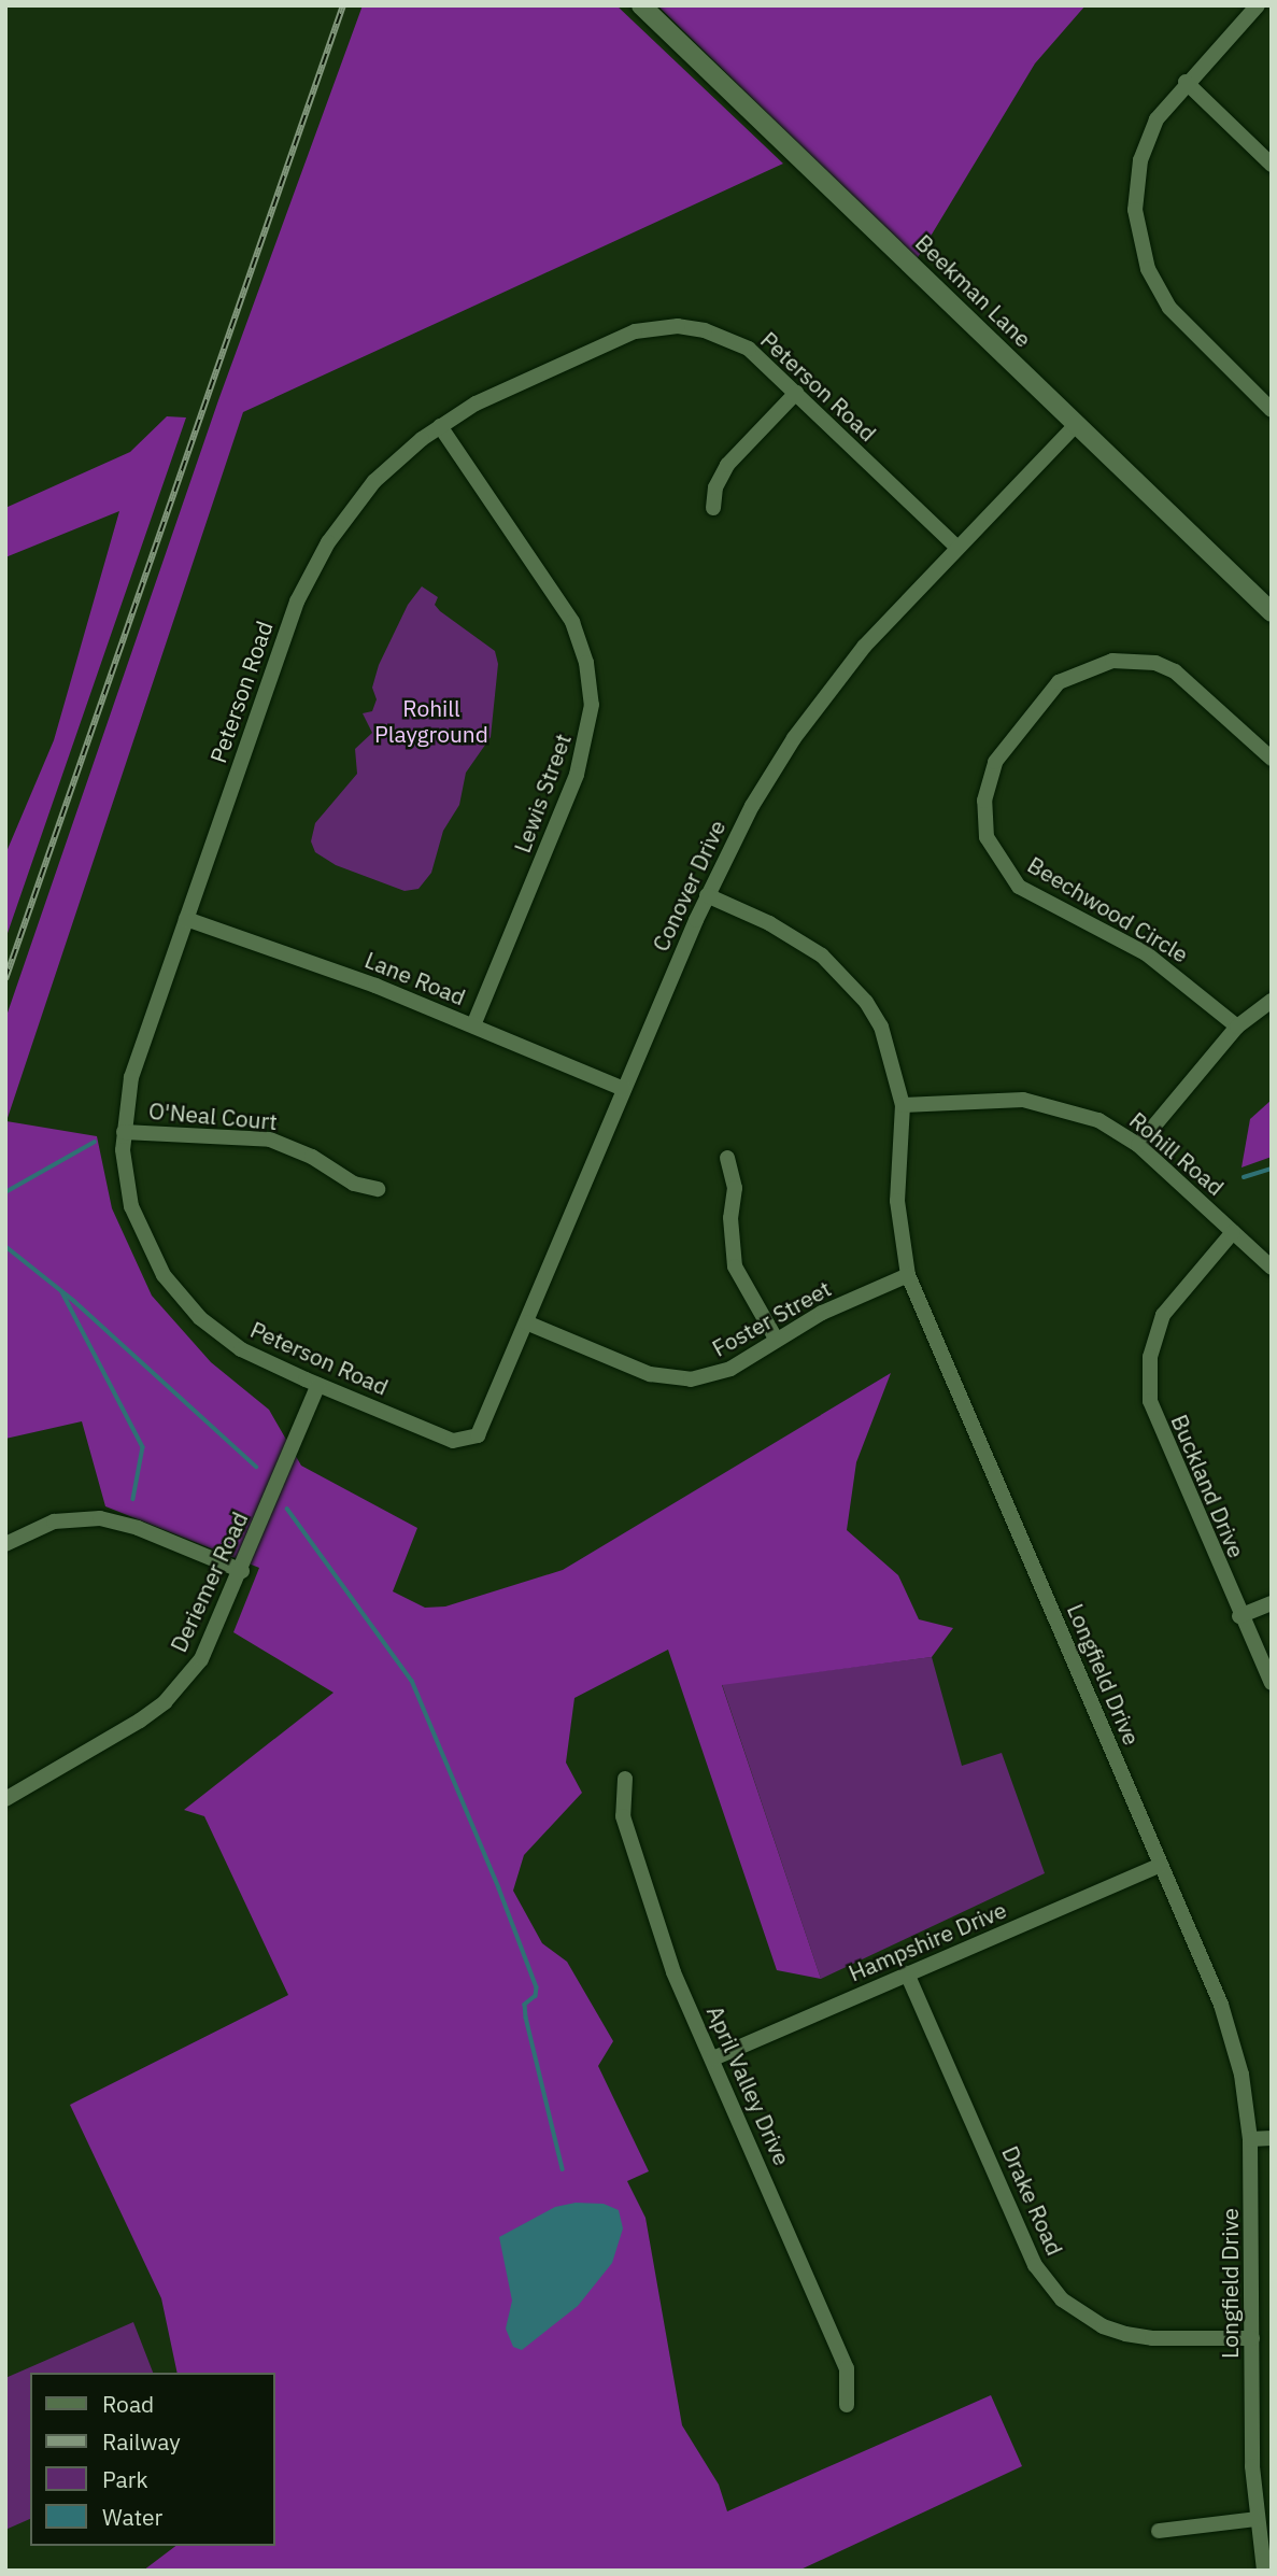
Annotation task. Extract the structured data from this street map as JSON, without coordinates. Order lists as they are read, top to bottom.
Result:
{
  "streets": {
    "street": [
      "Beekman Lane",
      "Peterson Road",
      "Lewis Street",
      "Conover Drive",
      "Beechwood Circle",
      "Lane Road",
      "O'Neal Court",
      "Rohill Road",
      "Foster Street",
      "Buckland Drive",
      "Deriemer Road",
      "Longfield Drive",
      "Hampshire Drive",
      "April Valley Drive",
      "Drake Road"
    ]
  },
  "crossings": [
    ["Beekman Lane", "Conover Drive"],
    ["Peterson Road", "Lewis Street"],
    ["Peterson Road", "Conover Drive"],
    ["Peterson Road", "Lane Road"],
    ["Peterson Road", "O'Neal Court"],
    ["Peterson Road", "Deriemer Road"],
    ["Lewis Street", "Lane Road"],
    ["Conover Drive", "Lane Road"],
    ["Conover Drive", "Foster Street"],
    ["Conover Drive", "Longfield Drive"],
    ["Rohill Road", "Buckland Drive"],
    ["Rohill Road", "Longfield Drive"],
    ["Foster Street", "Longfield Drive"],
    ["Longfield Drive", "Hampshire Drive"],
    ["Longfield Drive", "Drake Road"],
    ["Hampshire Drive", "April Valley Drive"],
    ["Hampshire Drive", "Drake Road"]
  ],
  "parks": ["Rohill Playground"],
  "legend": [
    "Road",
    "Railway",
    "Park",
    "Water"
  ]
}
